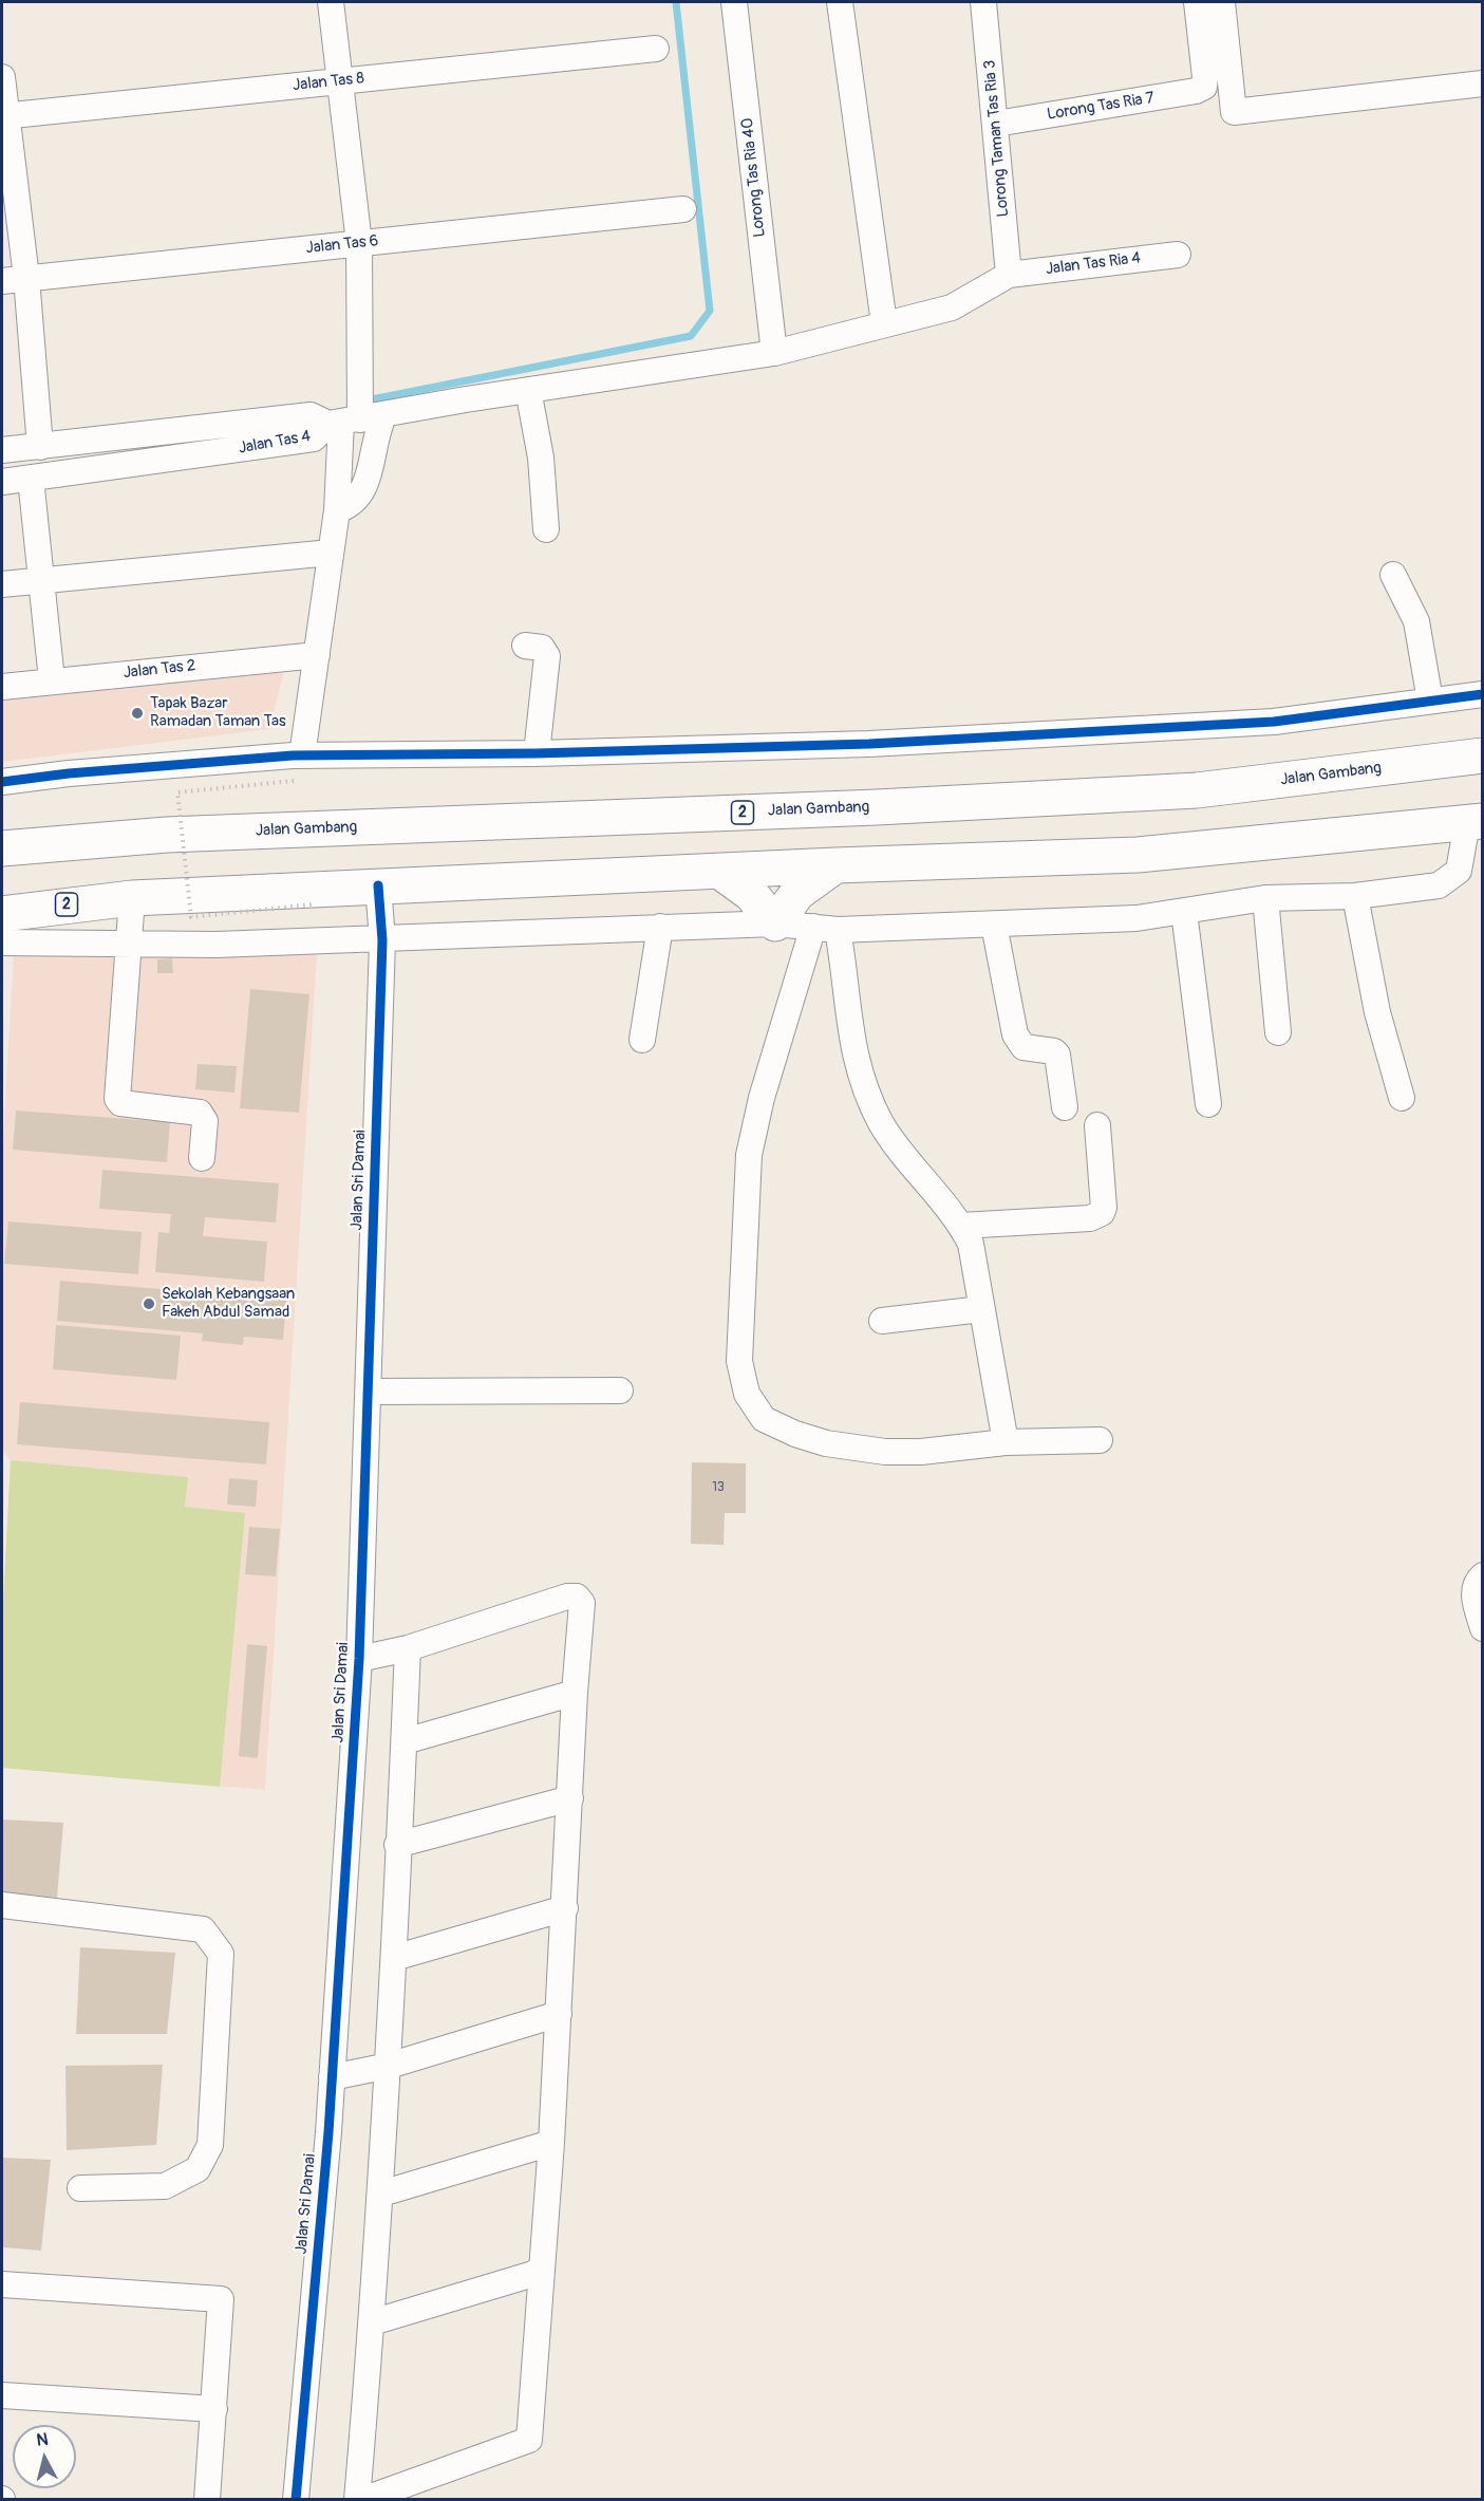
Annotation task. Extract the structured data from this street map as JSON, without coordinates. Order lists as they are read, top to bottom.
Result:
{
  "streets": {
    "highway": ["Jalan Gambang", "2"],
    "street": [
      "Jalan Tas 8",
      "Lorong Tas Ria 7",
      "Lorong Taman Tas Ria 3",
      "Lorong Tas Ria 40",
      "Jalan Tas 6",
      "Jalan Tas Ria 4",
      "Jalan Tas 4",
      "Jalan Tas 2",
      "Jalan Sri Damai"
    ]
  },
  "crossings": [
    ["Lorong Tas Ria 7", "Lorong Taman Tas Ria 3"],
    ["Lorong Taman Tas Ria 3", "Jalan Tas Ria 4"],
    ["2", "Jalan Sri Damai"]
  ],
  "places": ["Tapak Bazar Ramadan Taman Tas", "Sekolah Kebangsaan Fakeh Abdul Samad"],
  "house_numbers": ["13"],
  "north": "top"
}
